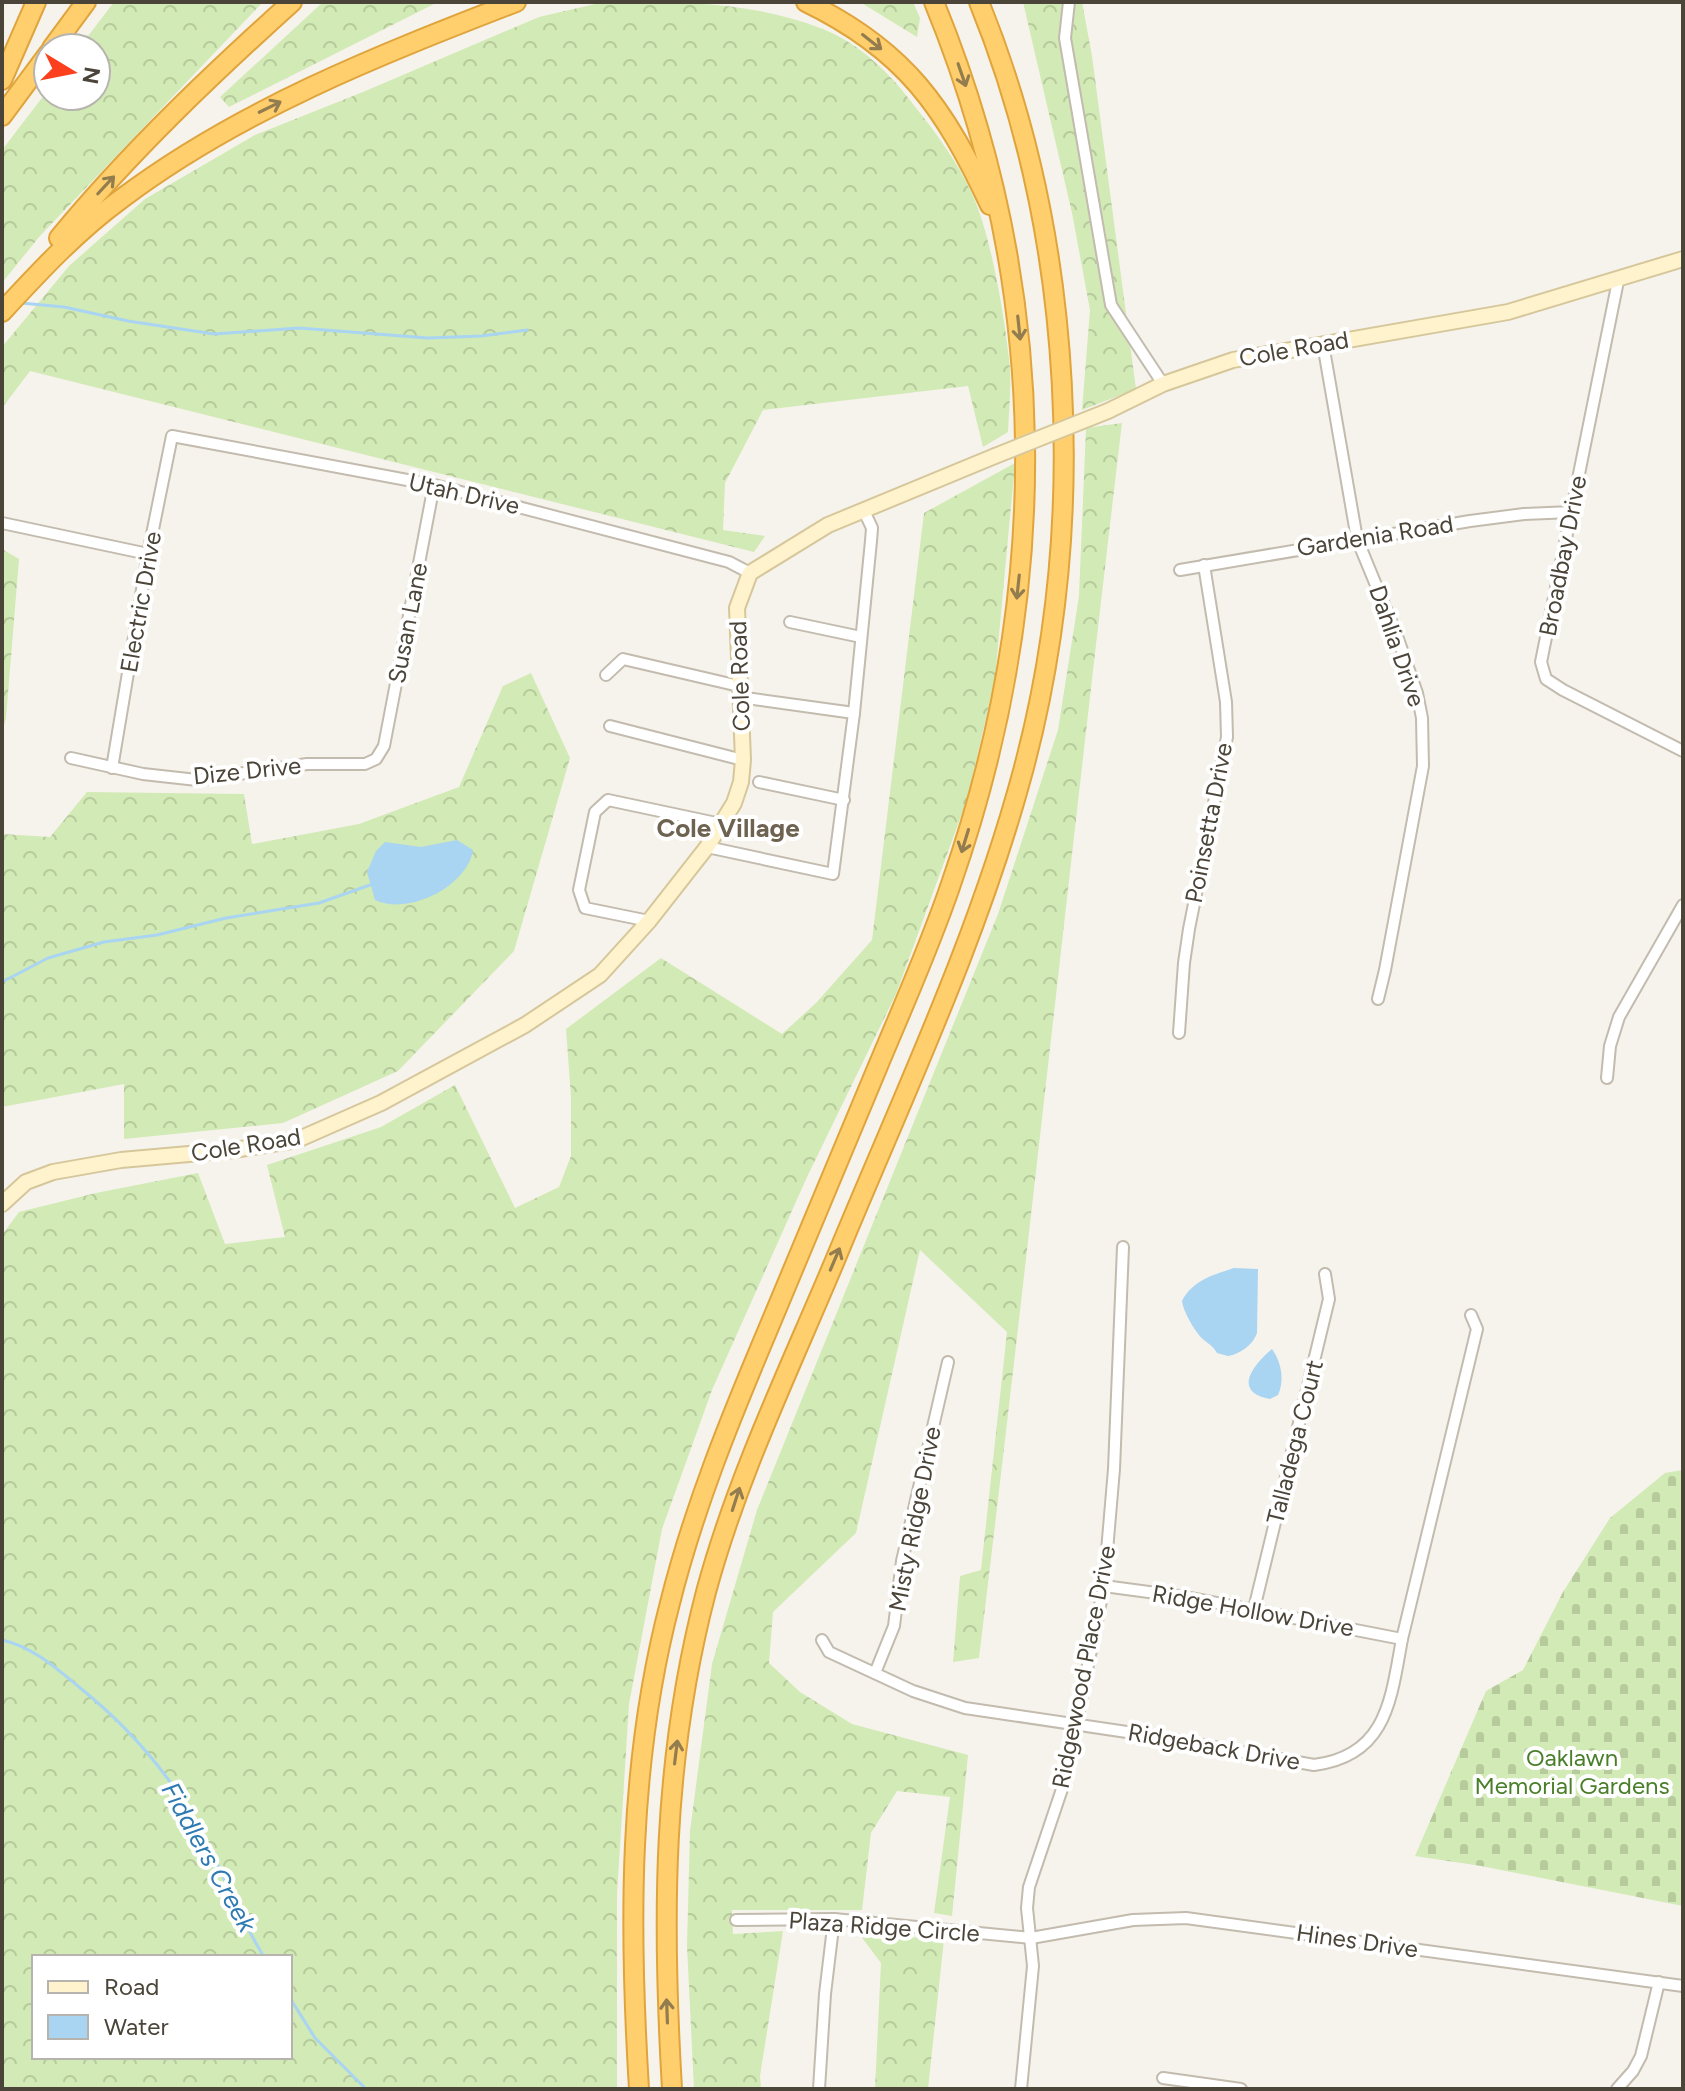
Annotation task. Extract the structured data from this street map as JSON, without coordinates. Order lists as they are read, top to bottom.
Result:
{
  "streets": {
    "street": [
      "Cole Road",
      "Utah Drive",
      "Gardenia Road",
      "Broadbay Drive",
      "Electric Drive",
      "Susan Lane",
      "Dahlia Drive",
      "Dize Drive",
      "Poinsetta Drive",
      "Talladega Court",
      "Misty Ridge Drive",
      "Ridge Hollow Drive",
      "Ridgewood Place Drive",
      "Ridgeback Drive",
      "Plaza Ridge Circle",
      "Hines Drive"
    ]
  },
  "crossings": [
    ["Cole Road", "Utah Drive"],
    ["Cole Road", "Broadbay Drive"],
    ["Cole Road", "Dahlia Drive"],
    ["Utah Drive", "Electric Drive"],
    ["Utah Drive", "Susan Lane"],
    ["Gardenia Road", "Broadbay Drive"],
    ["Gardenia Road", "Dahlia Drive"],
    ["Gardenia Road", "Poinsetta Drive"],
    ["Electric Drive", "Dize Drive"],
    ["Susan Lane", "Dize Drive"],
    ["Talladega Court", "Ridge Hollow Drive"],
    ["Misty Ridge Drive", "Ridgeback Drive"],
    ["Ridge Hollow Drive", "Ridgewood Place Drive"],
    ["Ridge Hollow Drive", "Ridgeback Drive"],
    ["Ridgewood Place Drive", "Ridgeback Drive"],
    ["Ridgewood Place Drive", "Plaza Ridge Circle"],
    ["Ridgewood Place Drive", "Hines Drive"],
    ["Plaza Ridge Circle", "Hines Drive"]
  ],
  "districts": ["Cole Village"],
  "water": ["Fiddlers Creek"],
  "parks": ["Oaklawn Memorial Gardens"],
  "legend": ["Road", "Water"],
  "north": "right"
}
